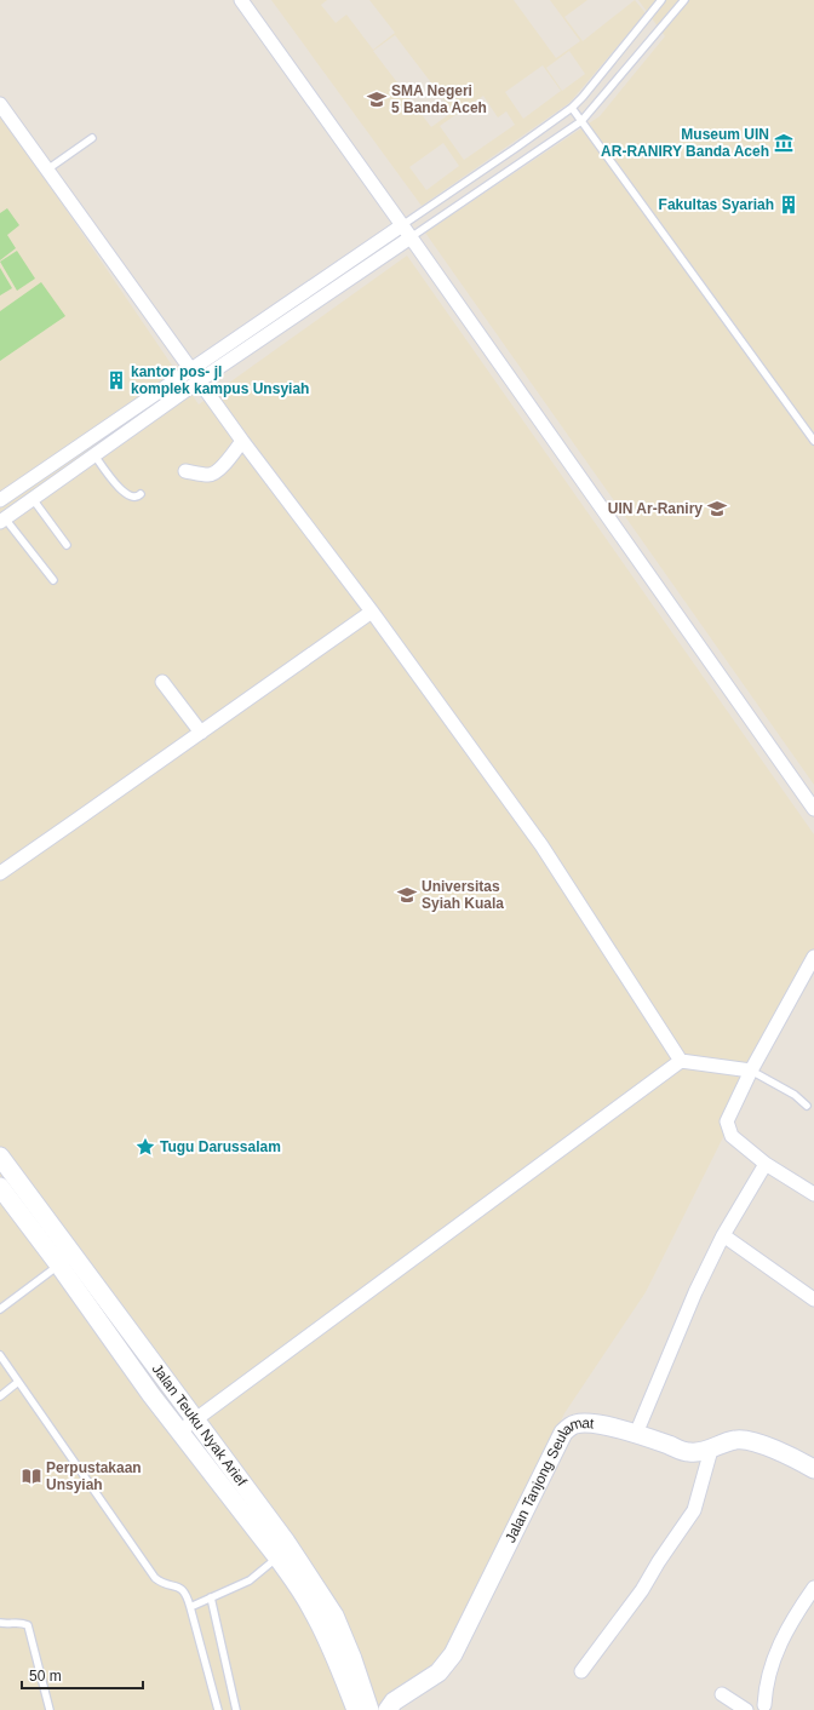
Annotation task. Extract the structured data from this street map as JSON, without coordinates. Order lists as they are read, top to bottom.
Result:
{
  "streets": {
    "main road": ["Jalan Teuku Nyak Arief", "Jalan Tanjong Seulamat"]
  },
  "crossings": [
    ["Jalan Teuku Nyak Arief", "Jalan Tanjong Seulamat"]
  ],
  "places": {
    "school or university": ["SMA Negeri 5 Banda Aceh", "UIN Ar-Raniry", "Universitas Syiah Kuala"],
    "museum": ["Museum UIN AR-RANIRY Banda Aceh"],
    "building": ["Fakultas Syariah", "kantor pos- jl komplek kampus Unsyiah"],
    "place": ["Tugu Darussalam"],
    "library": ["Perpustakaan Unsyiah"]
  },
  "scale_bar": "50 m"
}
